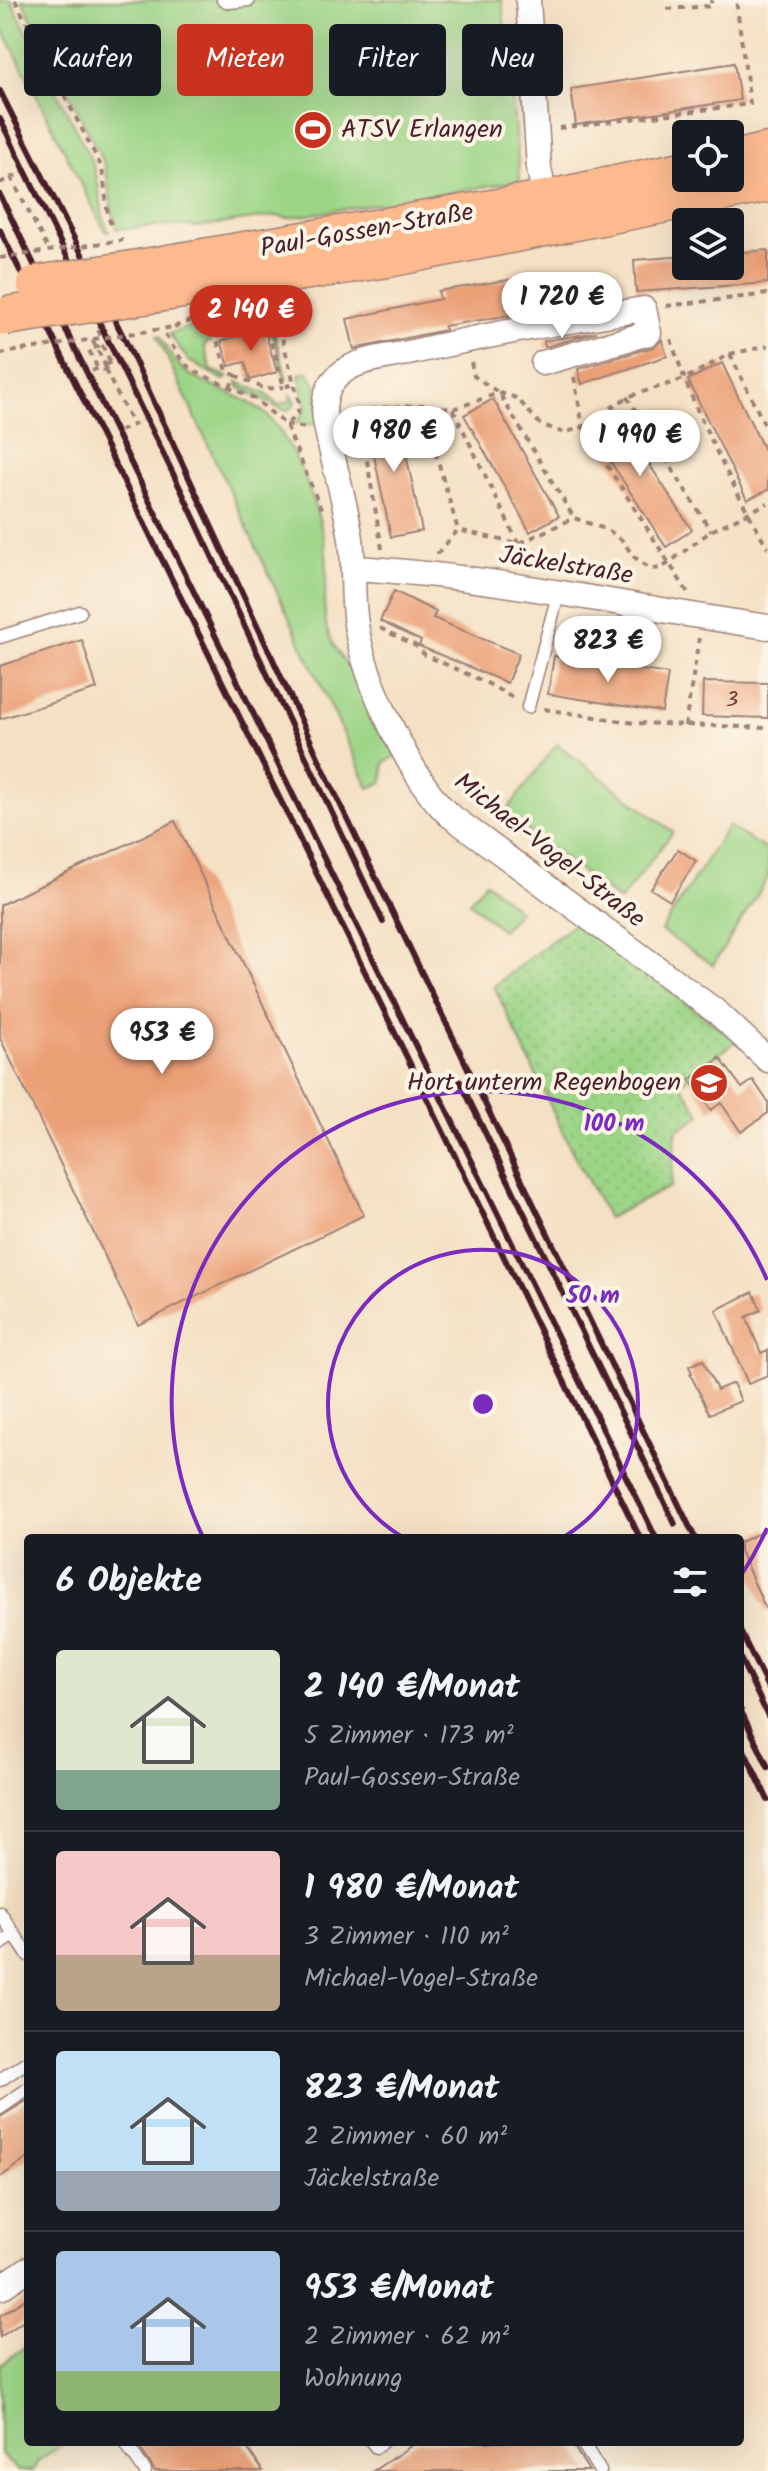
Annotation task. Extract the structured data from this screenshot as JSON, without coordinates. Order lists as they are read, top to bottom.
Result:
{
  "streets": {
    "main road": ["Paul-Gossen-Straße"],
    "street": ["Jäckelstraße", "Michael-Vogel-Straße"]
  },
  "crossings": [
    ["Jäckelstraße", "Michael-Vogel-Straße"]
  ],
  "places": {
    "sports": ["ATSV Erlangen"],
    "school or university": ["Hort unterm Regenbogen"]
  },
  "house_numbers": ["3"],
  "page": {
    "chip": [
      "Kaufen",
      "Mieten",
      "Filter",
      "Neu"
    ],
    "price": [
      "1 720 €",
      "2 140 €",
      "1 980 €",
      "1 990 €",
      "823 €",
      "953 €"
    ],
    "heading": "6 Objekte",
    "list": [
      {
        "name": "2 140 €/Monat",
        "note": "5 Zimmer · 173 m² · Paul-Gossen-Straße"
      },
      {
        "name": "1 980 €/Monat",
        "note": "3 Zimmer · 110 m² · Michael-Vogel-Straße"
      },
      {
        "name": "823 €/Monat",
        "note": "2 Zimmer · 60 m² · Jäckelstraße"
      },
      {
        "name": "953 €/Monat",
        "note": "2 Zimmer · 62 m² · Wohnung"
      }
    ]
  },
  "rings": ["100 m", "50 m"]
}
